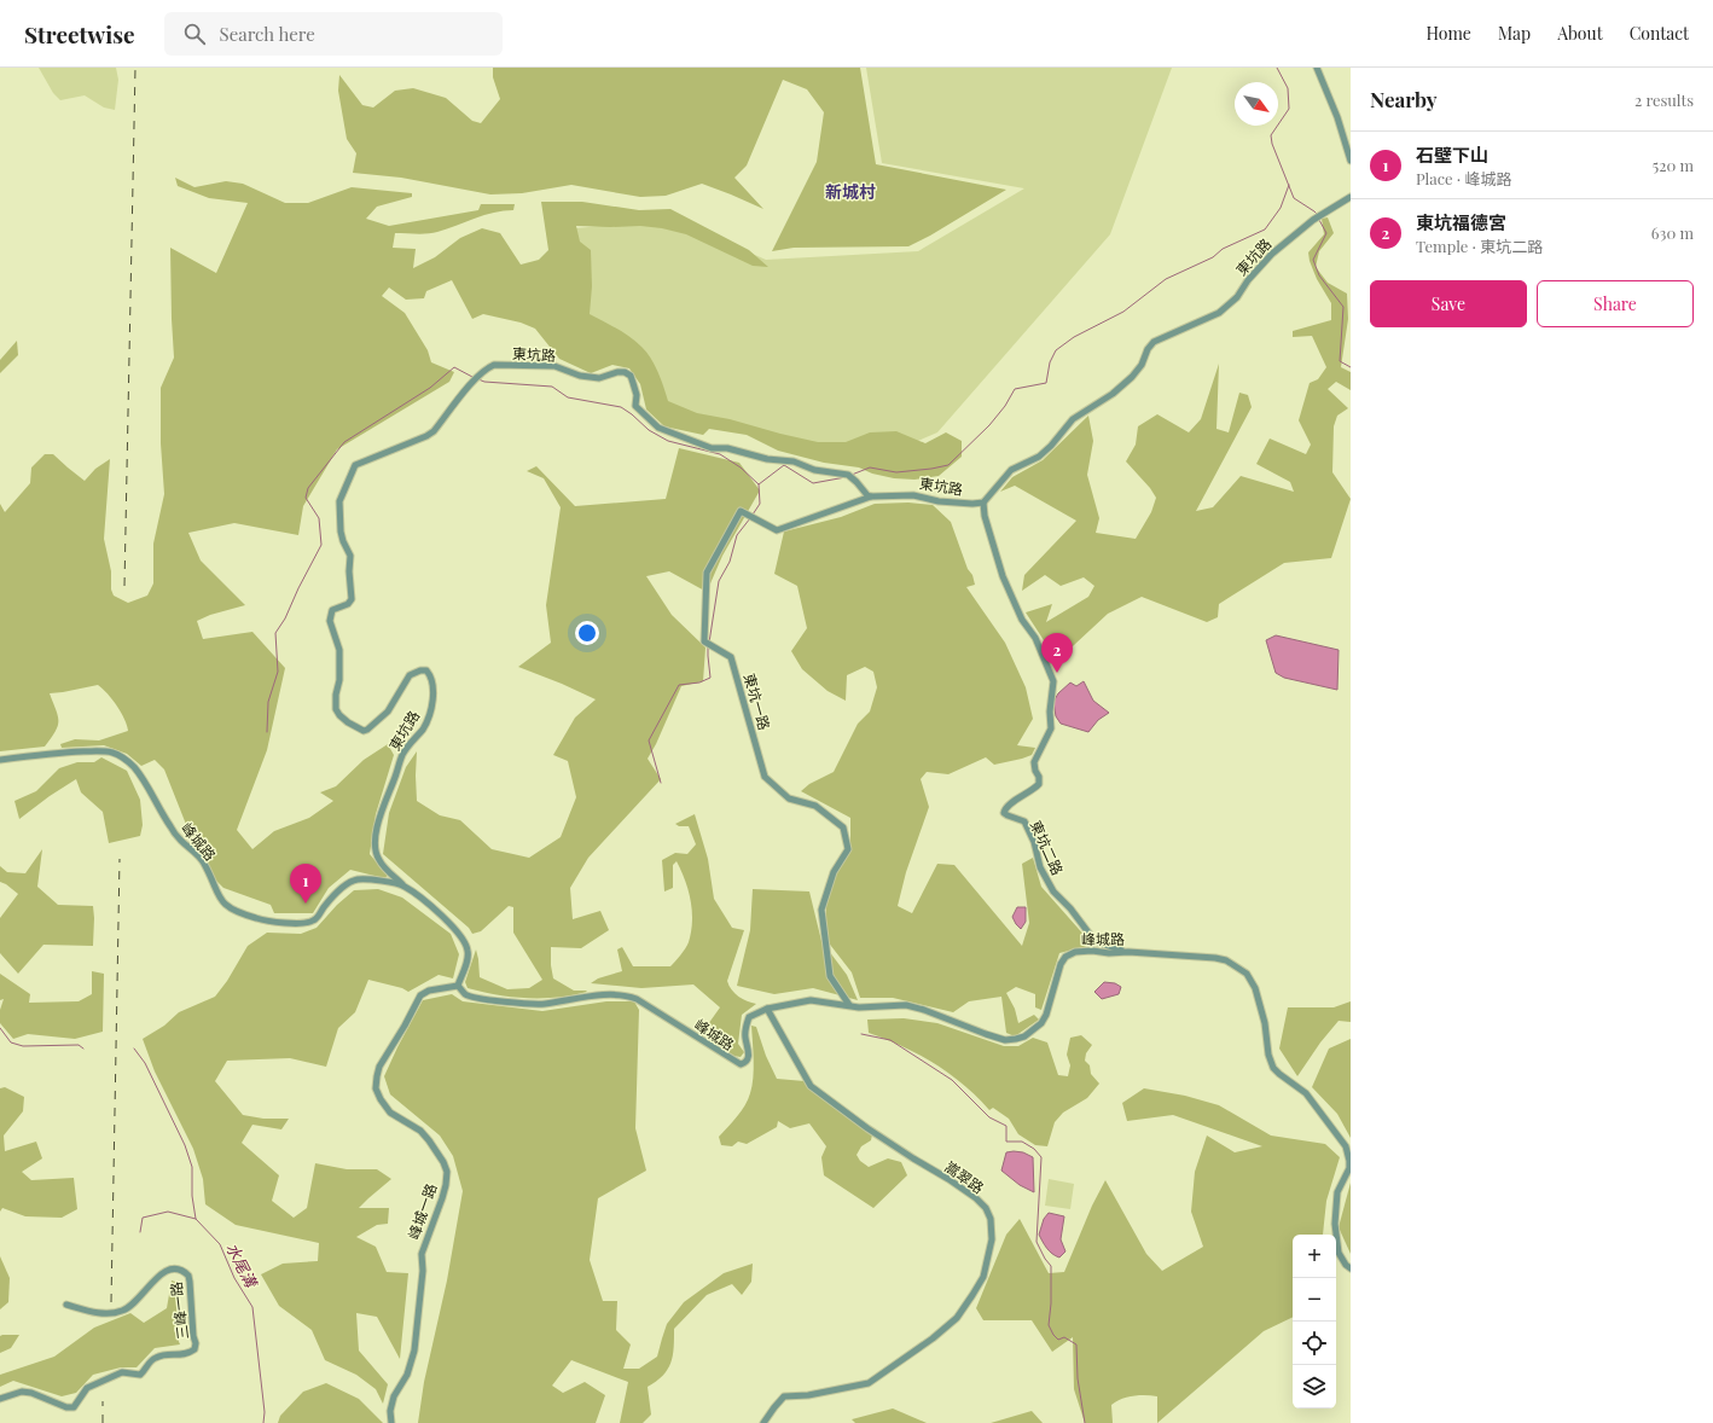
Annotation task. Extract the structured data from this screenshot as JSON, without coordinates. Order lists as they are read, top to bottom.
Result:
{
  "streets": {
    "street": [
      "東坑路",
      "東坑一路",
      "峰城路",
      "東坑二路",
      "嵩翠路",
      "峰城一路",
      "三峰一路"
    ]
  },
  "crossings": [
    ["東坑路", "東坑一路"],
    ["東坑路", "峰城路"],
    ["東坑路", "東坑二路"],
    ["東坑一路", "峰城路"],
    ["峰城路", "東坑二路"],
    ["峰城路", "嵩翠路"],
    ["峰城路", "峰城一路"]
  ],
  "districts": ["新城村"],
  "water": ["水尾溝"],
  "north": "bottom right",
  "page": {
    "header": "Streetwise",
    "search": "Search here",
    "nav": [
      "Home",
      "Map",
      "About",
      "Contact"
    ],
    "heading": ["Nearby", "2 results"],
    "list": [
      {
        "mark": "1",
        "name": "石壁下山",
        "note": "Place · 峰城路",
        "value": "520 m"
      },
      {
        "mark": "2",
        "name": "東坑福德宮",
        "note": "Temple · 東坑二路",
        "value": "630 m"
      }
    ],
    "buttons": ["Save", "Share"],
    "pins": ["2", "1"],
    "map_buttons": ["+", "−"]
  }
}
